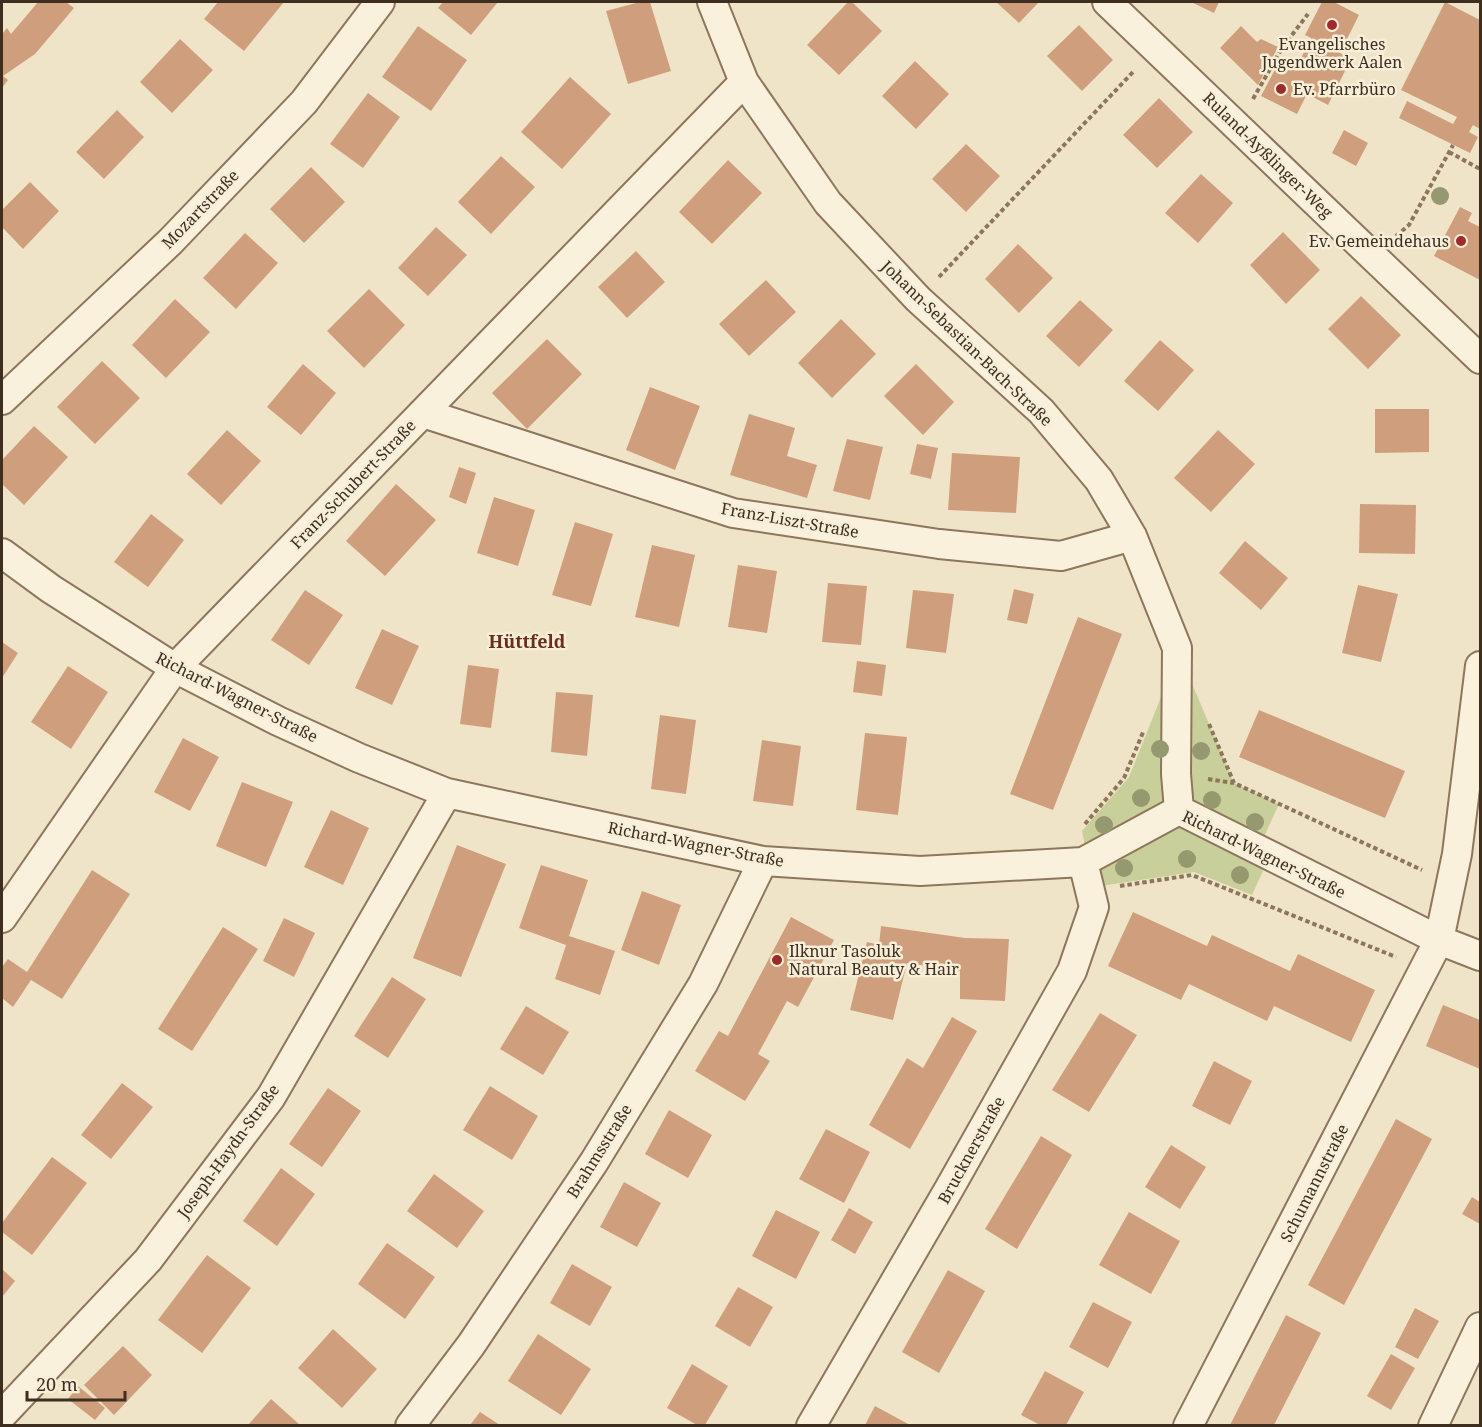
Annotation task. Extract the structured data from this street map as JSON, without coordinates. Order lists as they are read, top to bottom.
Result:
{
  "streets": {
    "street": [
      "Ruland-Ayßlinger-Weg",
      "Mozartstraße",
      "Johann-Sebastian-Bach-Straße",
      "Franz-Schubert-Straße",
      "Franz-Liszt-Straße",
      "Richard-Wagner-Straße",
      "Brucknerstraße",
      "Joseph-Haydn-Straße",
      "Brahmsstraße",
      "Schumannstraße"
    ]
  },
  "crossings": [
    ["Johann-Sebastian-Bach-Straße", "Franz-Schubert-Straße"],
    ["Johann-Sebastian-Bach-Straße", "Franz-Liszt-Straße"],
    ["Johann-Sebastian-Bach-Straße", "Richard-Wagner-Straße"],
    ["Franz-Schubert-Straße", "Franz-Liszt-Straße"],
    ["Franz-Schubert-Straße", "Richard-Wagner-Straße"],
    ["Richard-Wagner-Straße", "Brucknerstraße"],
    ["Richard-Wagner-Straße", "Joseph-Haydn-Straße"],
    ["Richard-Wagner-Straße", "Brahmsstraße"],
    ["Richard-Wagner-Straße", "Schumannstraße"]
  ],
  "districts": ["Hüttfeld"],
  "places": [
    "Evangelisches Jugendwerk Aalen",
    "Ev. Pfarrbüro",
    "Ev. Gemeindehaus",
    "Ilknur Tasoluk Natural Beauty & Hair"
  ],
  "scale_bar": "20 m"
}
